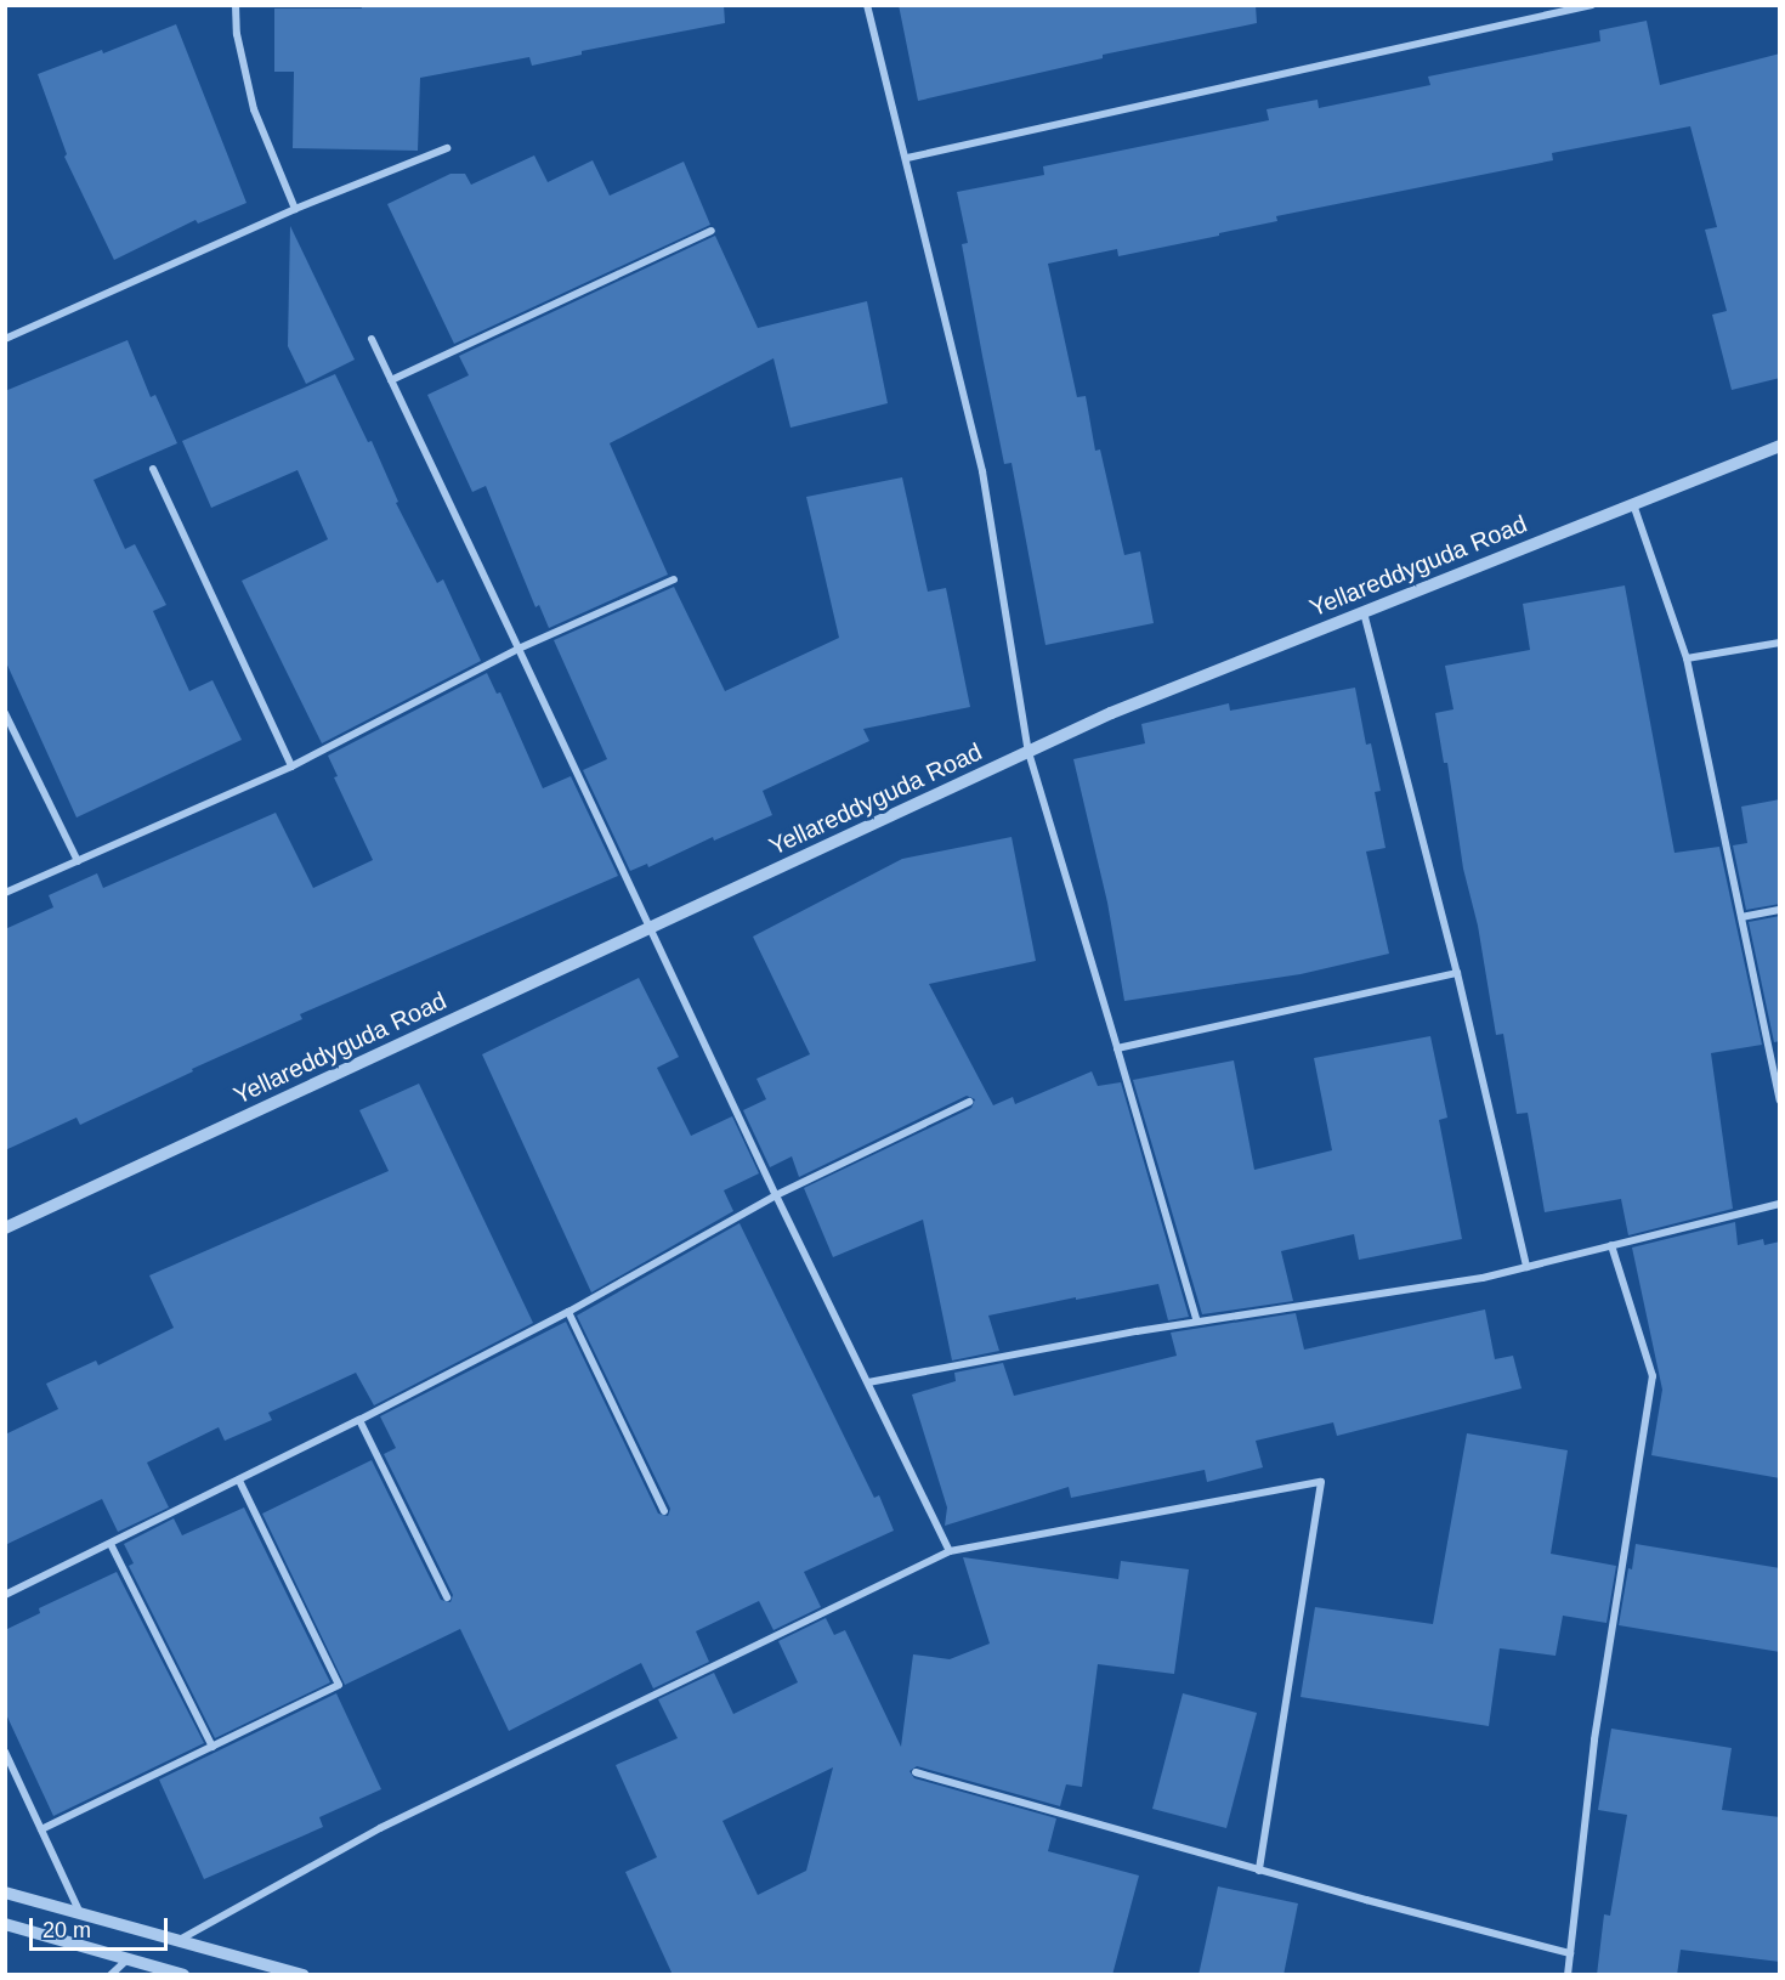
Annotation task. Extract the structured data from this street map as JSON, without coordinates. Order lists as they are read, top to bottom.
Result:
{
  "streets": {
    "street": ["Yellareddyguda Road"]
  },
  "scale_bar": "20 m"
}
